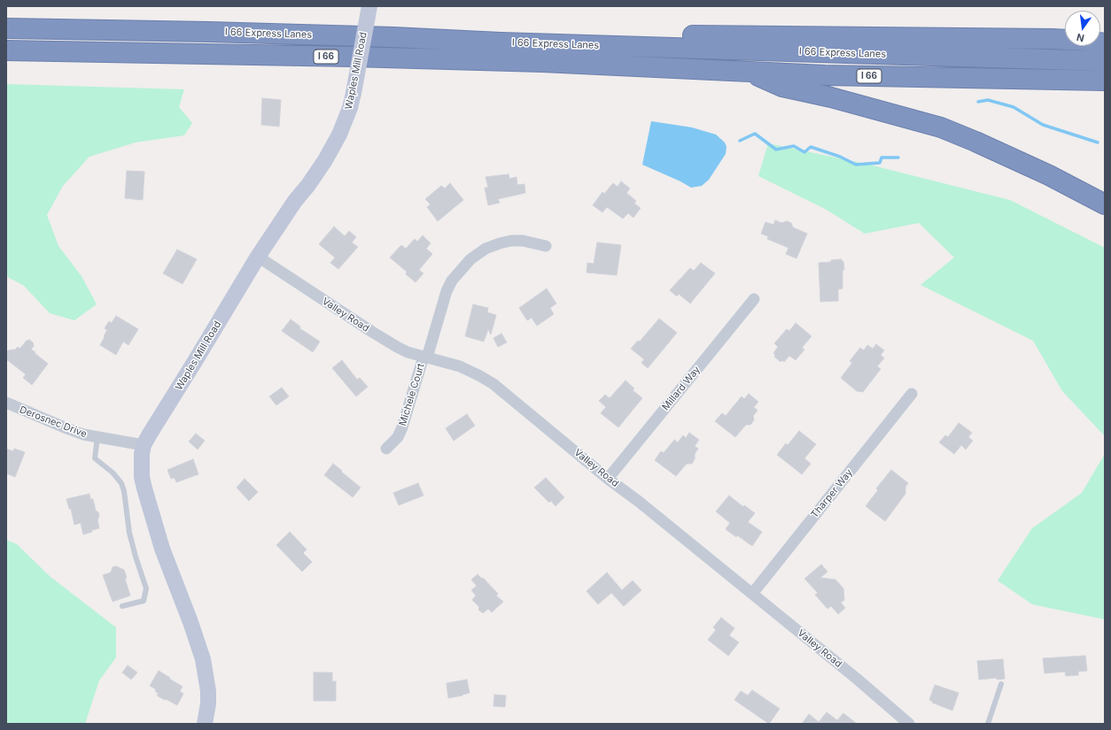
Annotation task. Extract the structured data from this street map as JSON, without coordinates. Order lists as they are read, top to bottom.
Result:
{
  "streets": {
    "highway": ["I 66 Express Lanes", "I 66"],
    "main road": ["Waples Mill Road"],
    "street": [
      "Valley Road",
      "Millard Way",
      "Michele Court",
      "Derosnec Drive",
      "Tharper Way"
    ]
  },
  "crossings": [
    ["Waples Mill Road", "Valley Road"],
    ["Waples Mill Road", "Derosnec Drive"],
    ["Valley Road", "Millard Way"],
    ["Valley Road", "Michele Court"],
    ["Valley Road", "Tharper Way"]
  ],
  "north": "bottom"
}
